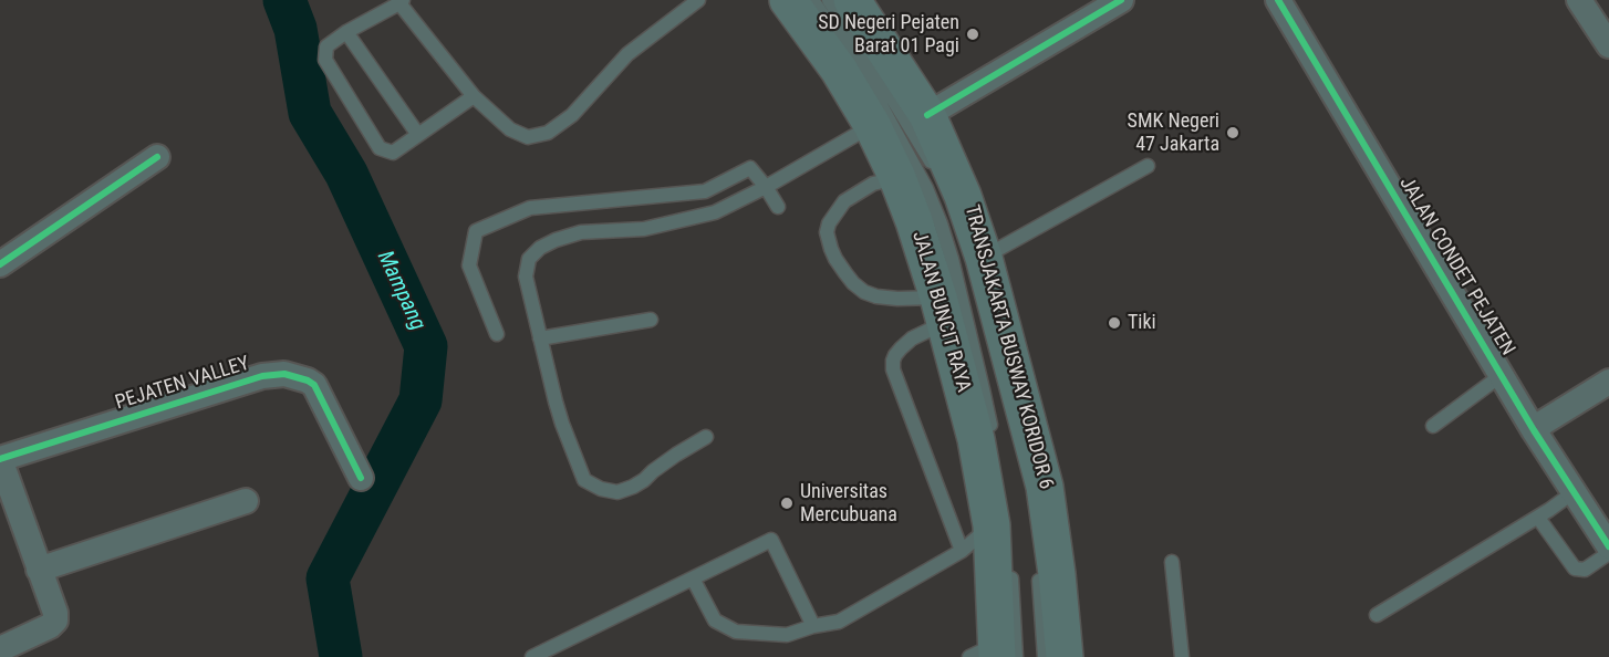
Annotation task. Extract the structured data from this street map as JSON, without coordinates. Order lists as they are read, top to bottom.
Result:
{
  "streets": {
    "main road": ["JALAN BUNCIT RAYA"],
    "street": ["JALAN CONDET PEJATEN", "PEJATEN VALLEY"],
    "lane": ["TRANSJAKARTA BUSWAY KORIDOR 6"]
  },
  "crossings": [
    ["JALAN BUNCIT RAYA", "TRANSJAKARTA BUSWAY KORIDOR 6"]
  ],
  "water": ["Mampang"],
  "places": [
    "SD Negeri Pejaten Barat 01 Pagi",
    "SMK Negeri 47 Jakarta",
    "Tiki",
    "Universitas Mercubuana"
  ]
}
